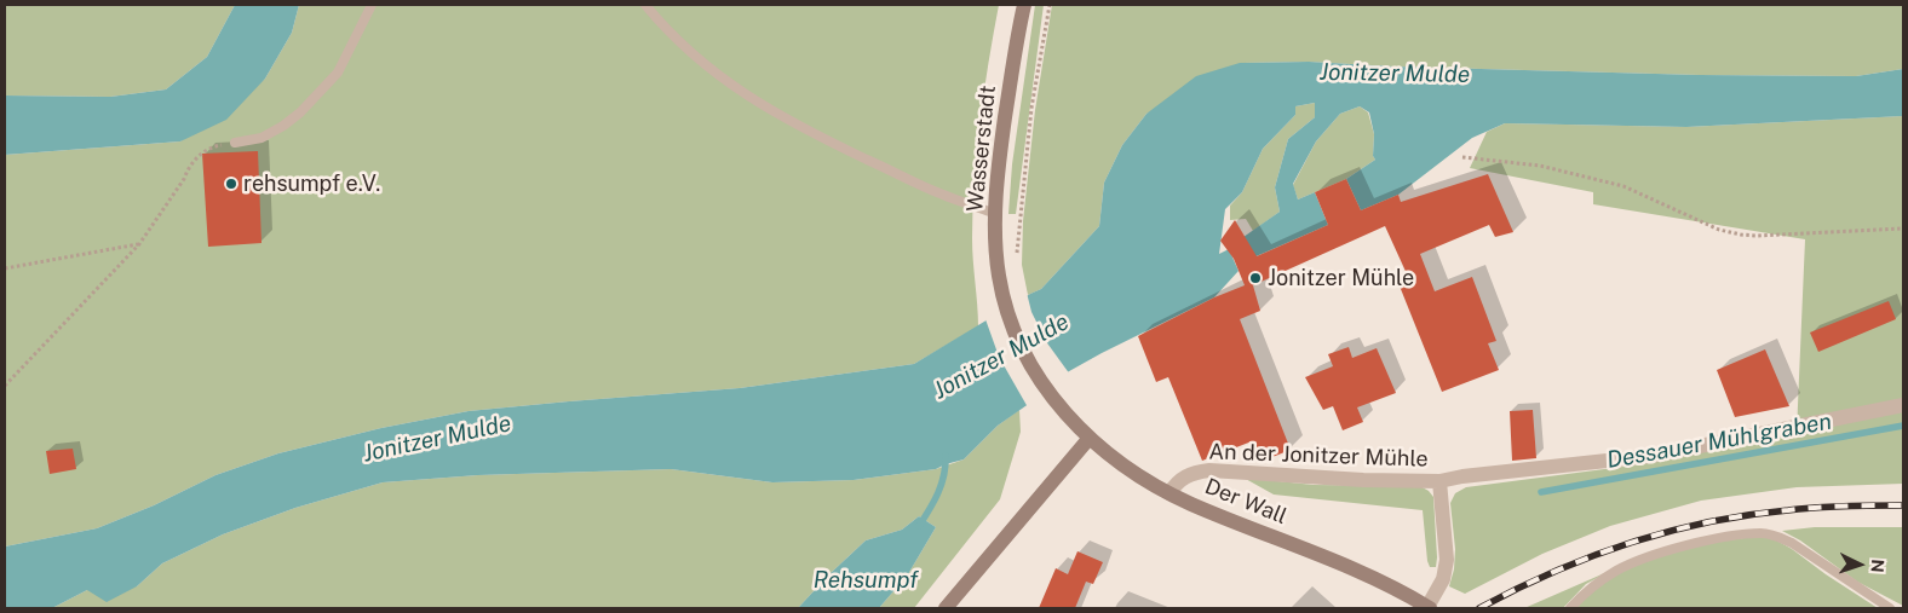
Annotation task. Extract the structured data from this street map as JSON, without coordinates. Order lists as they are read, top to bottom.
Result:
{
  "streets": {
    "main road": ["Wasserstadt", "Der Wall"],
    "street": ["An der Jonitzer Mühle"]
  },
  "crossings": [
    ["Wasserstadt", "Der Wall"],
    ["An der Jonitzer Mühle", "Der Wall"]
  ],
  "water": ["Jonitzer Mulde", "Dessauer Mühlgraben", "Rehsumpf"],
  "places": ["rehsumpf e.V.", "Jonitzer Mühle"],
  "north": "right"
}
